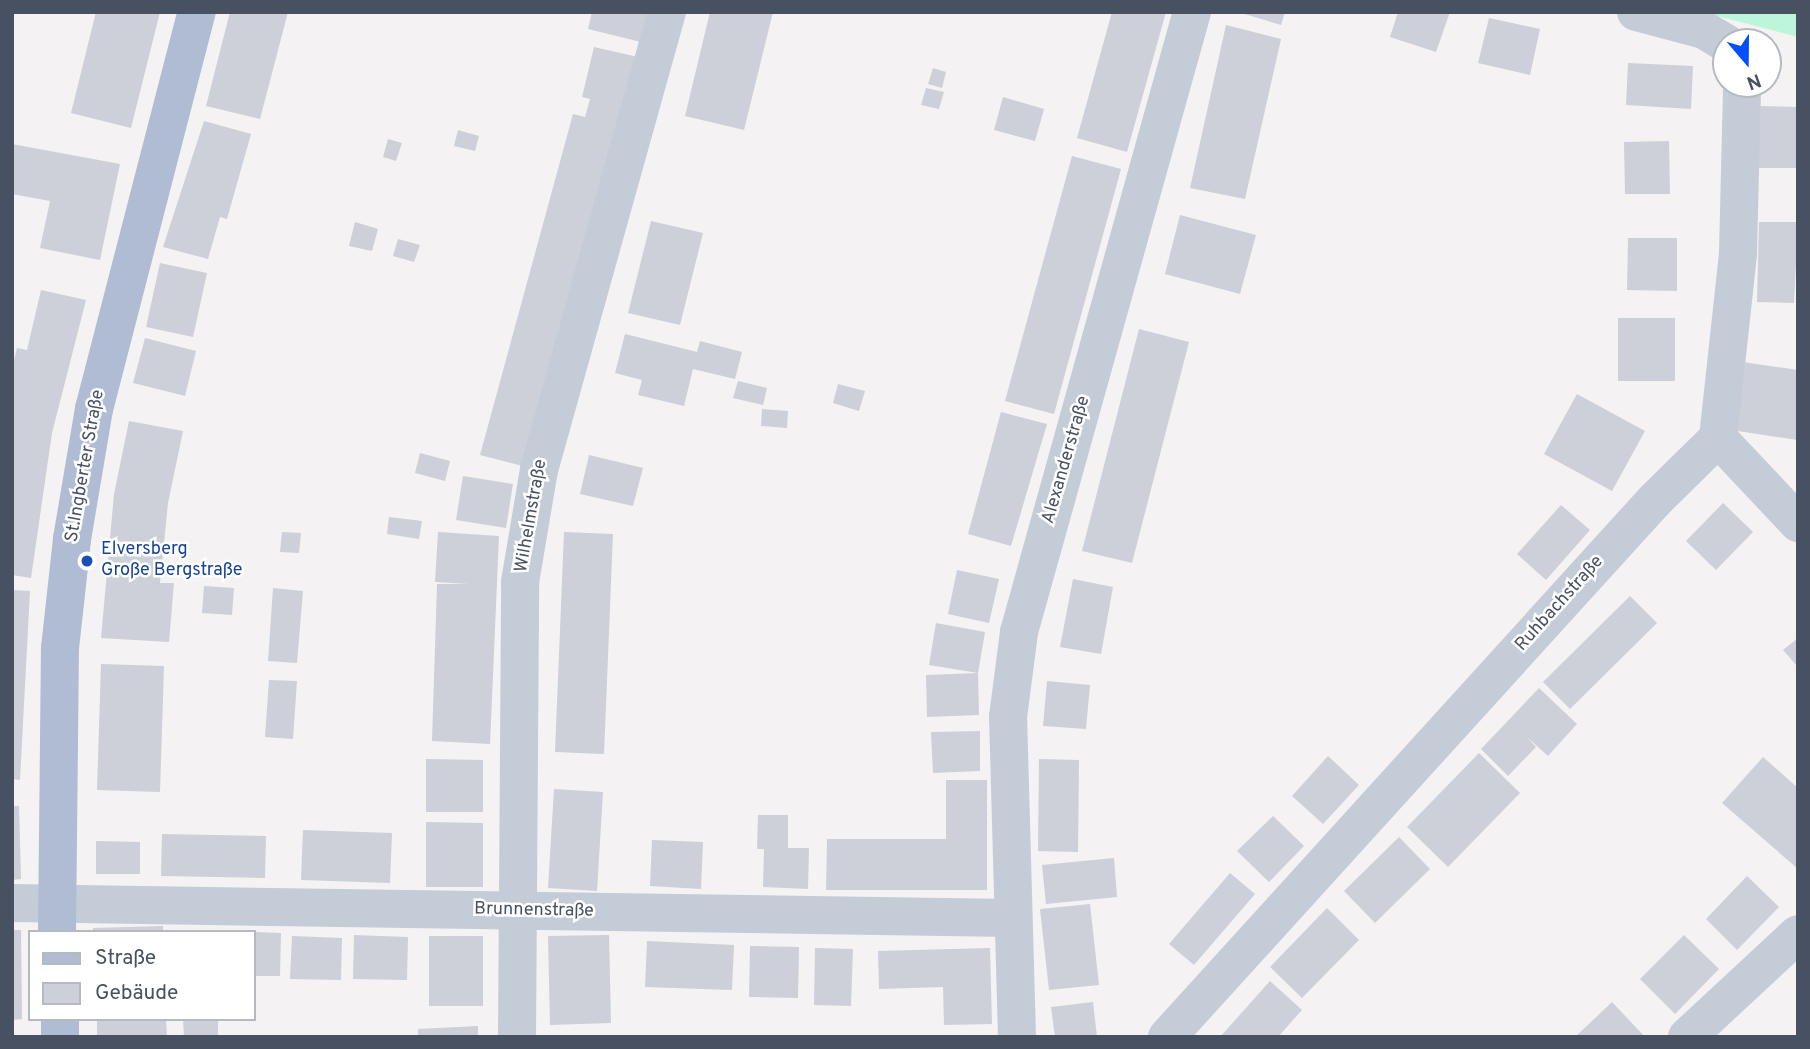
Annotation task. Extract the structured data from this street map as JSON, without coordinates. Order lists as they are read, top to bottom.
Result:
{
  "streets": {
    "main road": ["St.Ingberter Straße"],
    "street": [
      "Alexanderstraße",
      "Wilhelmstraße",
      "Ruhbachstraße",
      "Brunnenstraße"
    ]
  },
  "crossings": [
    ["Alexanderstraße", "Brunnenstraße"],
    ["St.Ingberter Straße", "Brunnenstraße"],
    ["Wilhelmstraße", "Brunnenstraße"]
  ],
  "places": ["Elversberg Große Bergstraße"],
  "legend": ["Straße", "Gebäude"],
  "north": "bottom"
}
